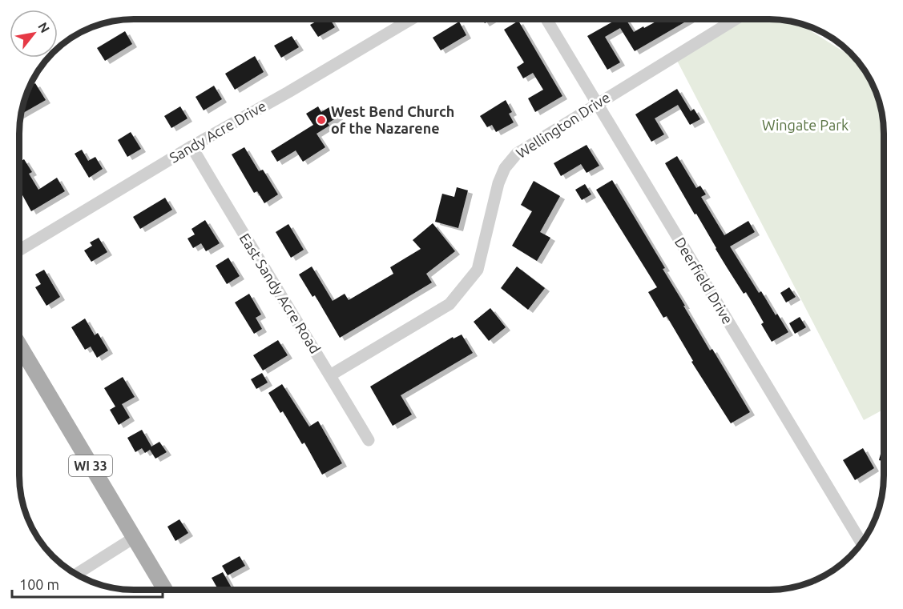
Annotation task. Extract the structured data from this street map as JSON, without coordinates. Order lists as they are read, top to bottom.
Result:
{
  "streets": {
    "main road": ["WI 33"],
    "street": [
      "Wellington Drive",
      "Sandy Acre Drive",
      "Deerfield Drive",
      "East Sandy Acre Road"
    ]
  },
  "crossings": [
    ["Wellington Drive", "Deerfield Drive"],
    ["Wellington Drive", "East Sandy Acre Road"],
    ["Sandy Acre Drive", "East Sandy Acre Road"]
  ],
  "parks": ["Wingate Park"],
  "places": ["West Bend Church of the Nazarene"],
  "scale_bar": "100 m",
  "north": "top right"
}
